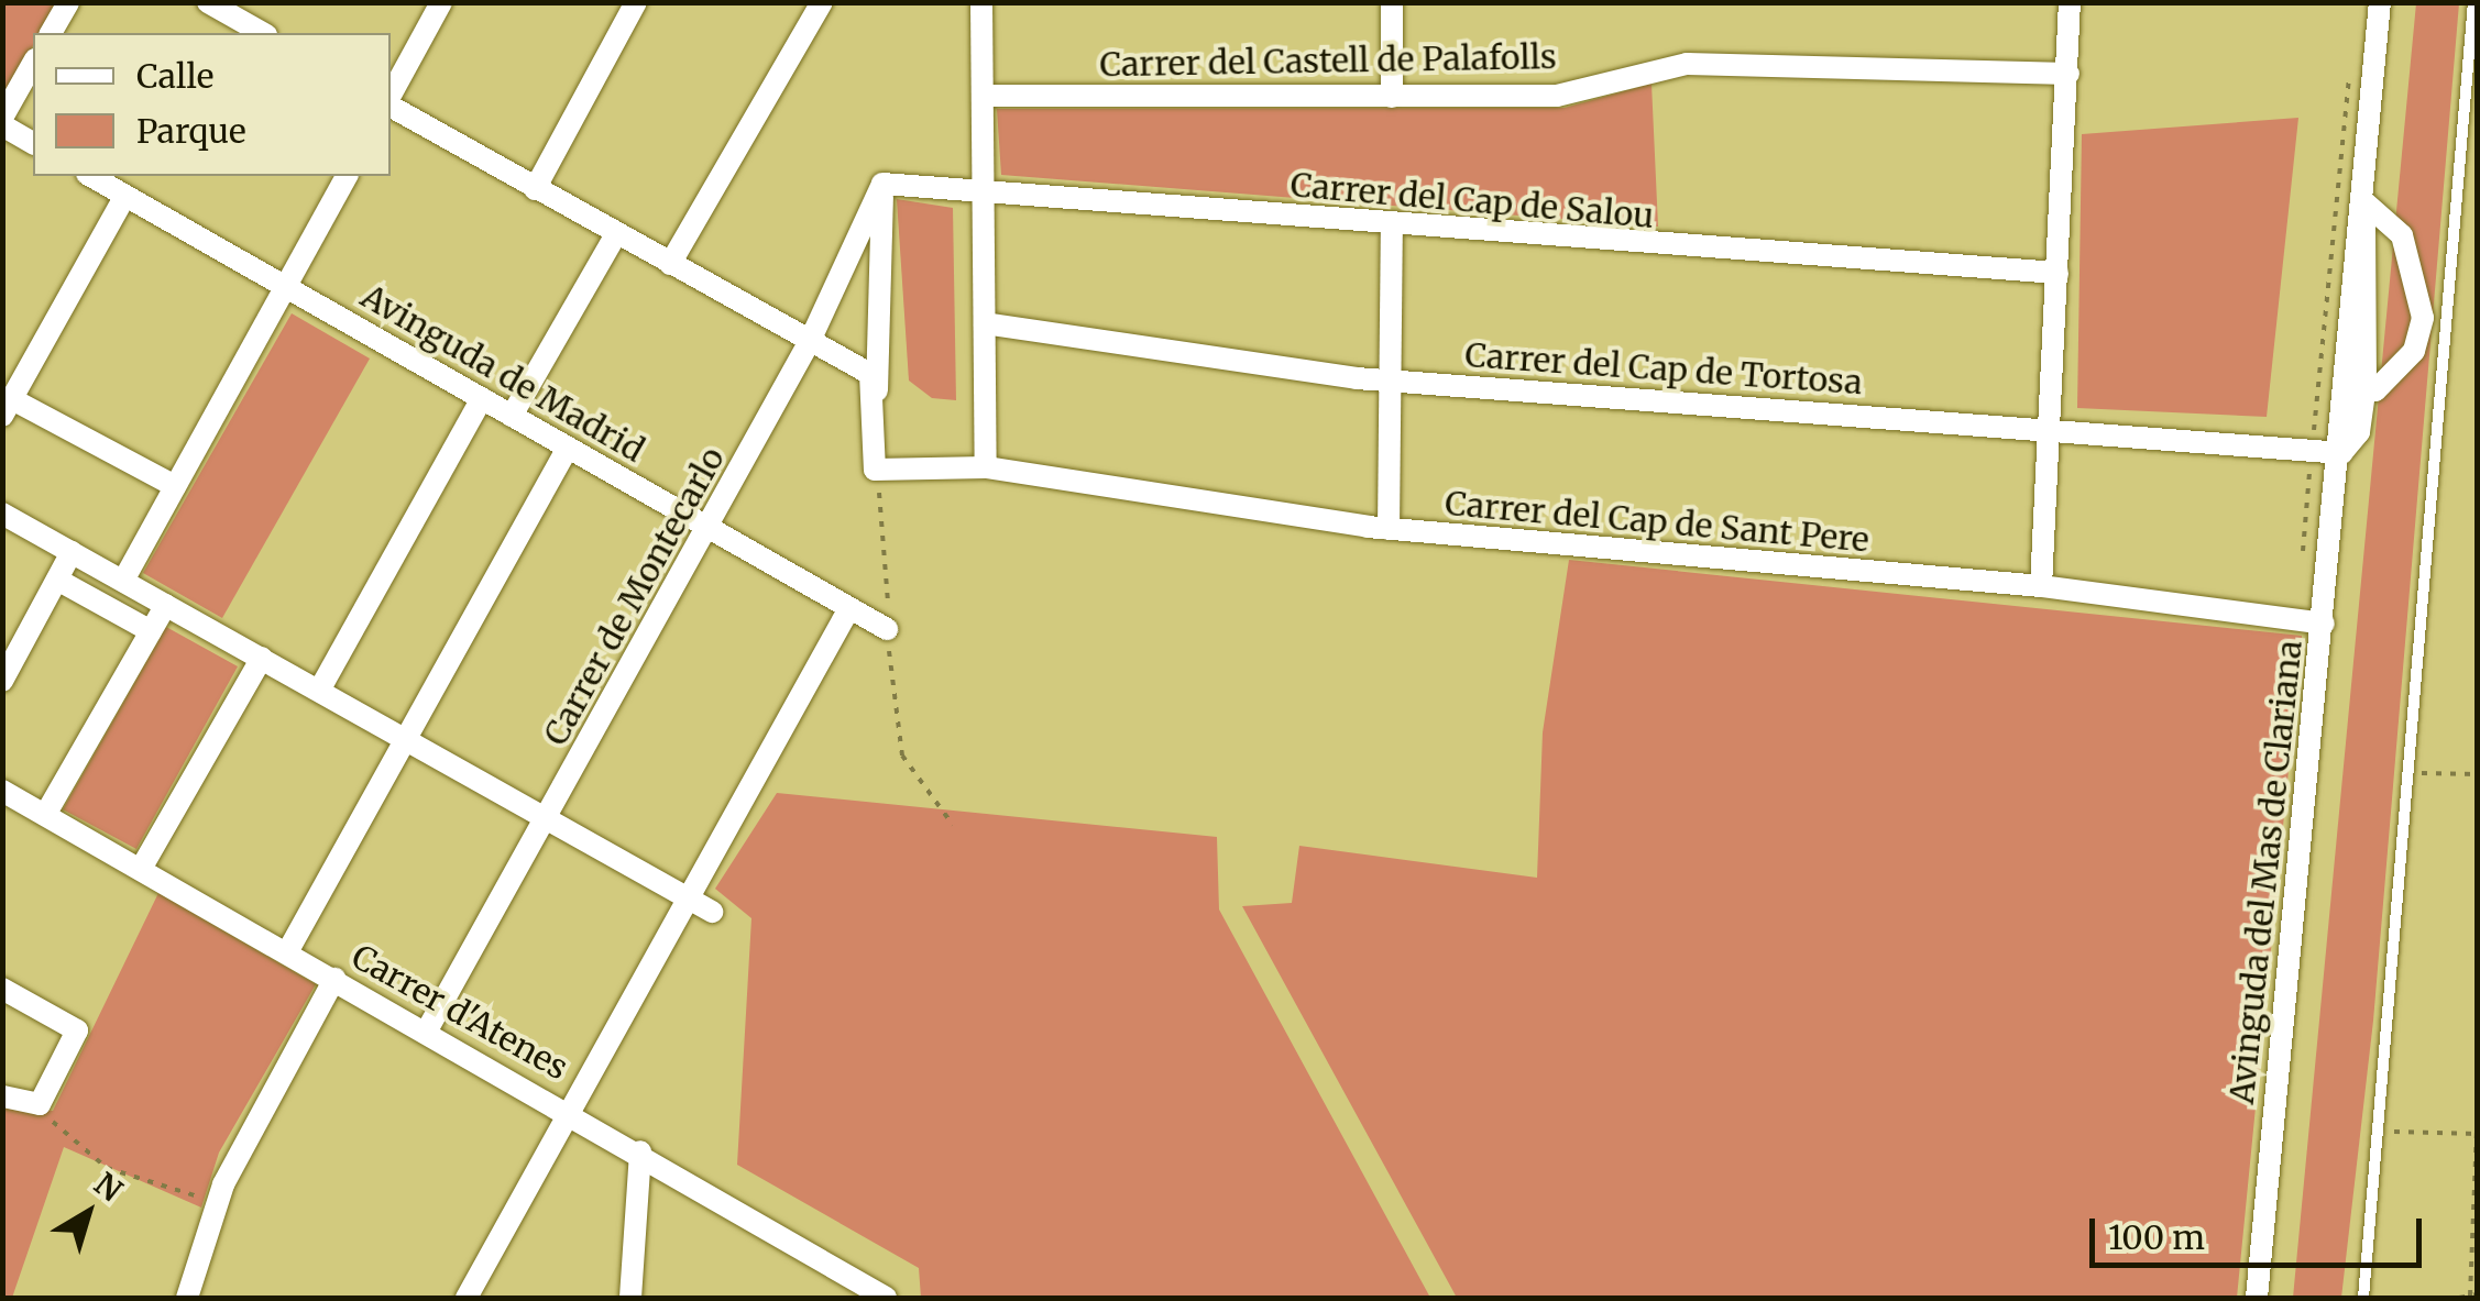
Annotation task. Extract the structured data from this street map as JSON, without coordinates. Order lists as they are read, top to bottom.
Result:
{
  "streets": {
    "street": [
      "Carrer del Castell de Palafolls",
      "Carrer del Cap de Salou",
      "Carrer del Cap de Tortosa",
      "Avinguda de Madrid",
      "Carrer del Cap de Sant Pere",
      "Carrer de Montecarlo",
      "Avinguda del Mas de Clariana",
      "Carrer d'Atenes"
    ]
  },
  "crossings": [
    ["Carrer del Cap de Salou", "Carrer de Montecarlo"],
    ["Carrer del Cap de Tortosa", "Avinguda del Mas de Clariana"],
    ["Avinguda de Madrid", "Carrer de Montecarlo"],
    ["Carrer del Cap de Sant Pere", "Avinguda del Mas de Clariana"],
    ["Carrer de Montecarlo", "Carrer d'Atenes"]
  ],
  "legend": ["Calle", "Parque"],
  "scale_bar": "100 m",
  "north": "top right"
}
